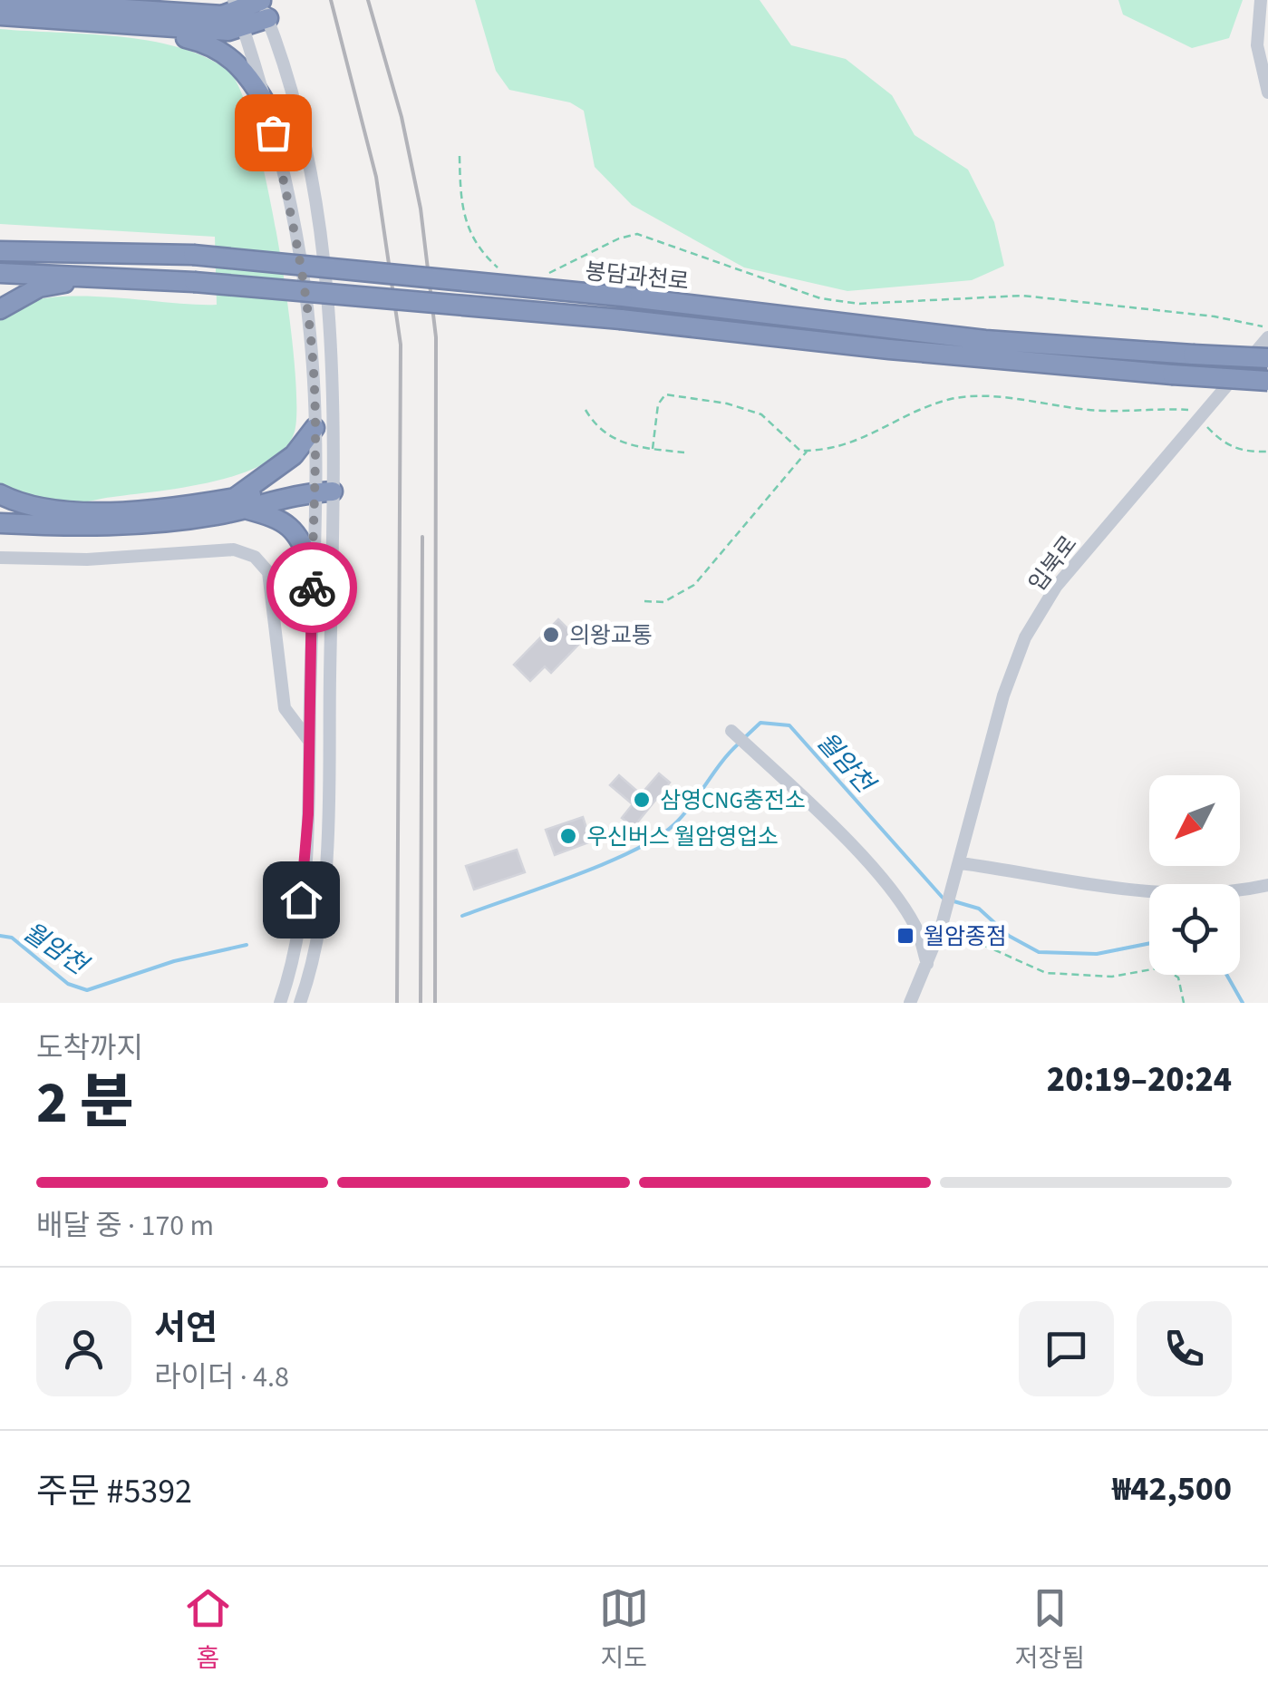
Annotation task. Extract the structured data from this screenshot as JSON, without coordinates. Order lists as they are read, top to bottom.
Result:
{
  "streets": {
    "highway": ["봉담과천로"],
    "street": ["입북로"]
  },
  "water": ["월암천"],
  "places": {
    "other": ["의왕교통", "삼영CNG충전소", "우신버스 월암영업소"],
    "transit": ["월암종점"]
  },
  "north": "bottom left",
  "page": {
    "heading": ["2 분", "도착까지", "20:19–20:24"],
    "panel": [
      "서연",
      "라이더 · 4.8",
      "주문 #5392",
      "₩42,500"
    ],
    "bar": "배달 중 · 170 m",
    "tabs": ["홈", "지도", "저장됨"]
  }
}
